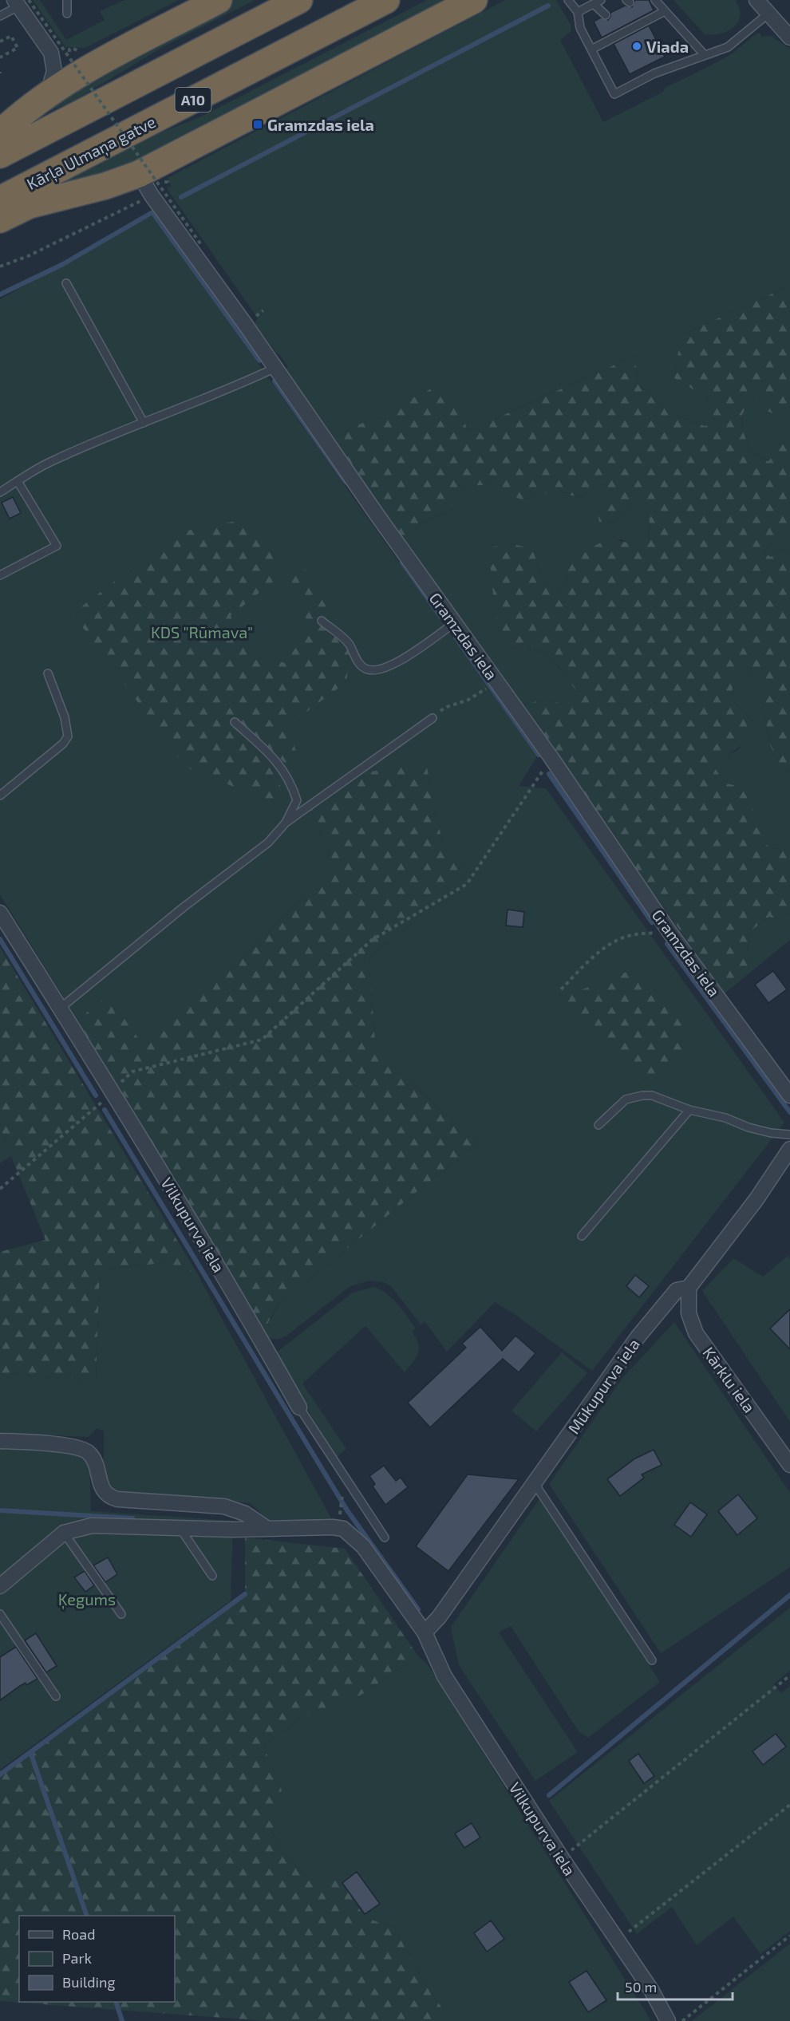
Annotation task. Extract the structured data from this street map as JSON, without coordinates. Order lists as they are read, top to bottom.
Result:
{
  "streets": {
    "highway": ["A10", "Kārļa Ulmaņa gatve"],
    "street": [
      "Gramzdas iela",
      "Vilkupurva iela",
      "Kārklu iela",
      "Mūkupurva iela"
    ]
  },
  "crossings": [
    ["Vilkupurva iela", "Mūkupurva iela"],
    ["Kārklu iela", "Mūkupurva iela"]
  ],
  "parks": ["KDS \"Rūmava\"", "Ķegums"],
  "places": {
    "other": ["Viada"],
    "transit": ["Gramzdas iela"]
  },
  "legend": ["Road", "Park", "Building"],
  "scale_bar": "50 m"
}
